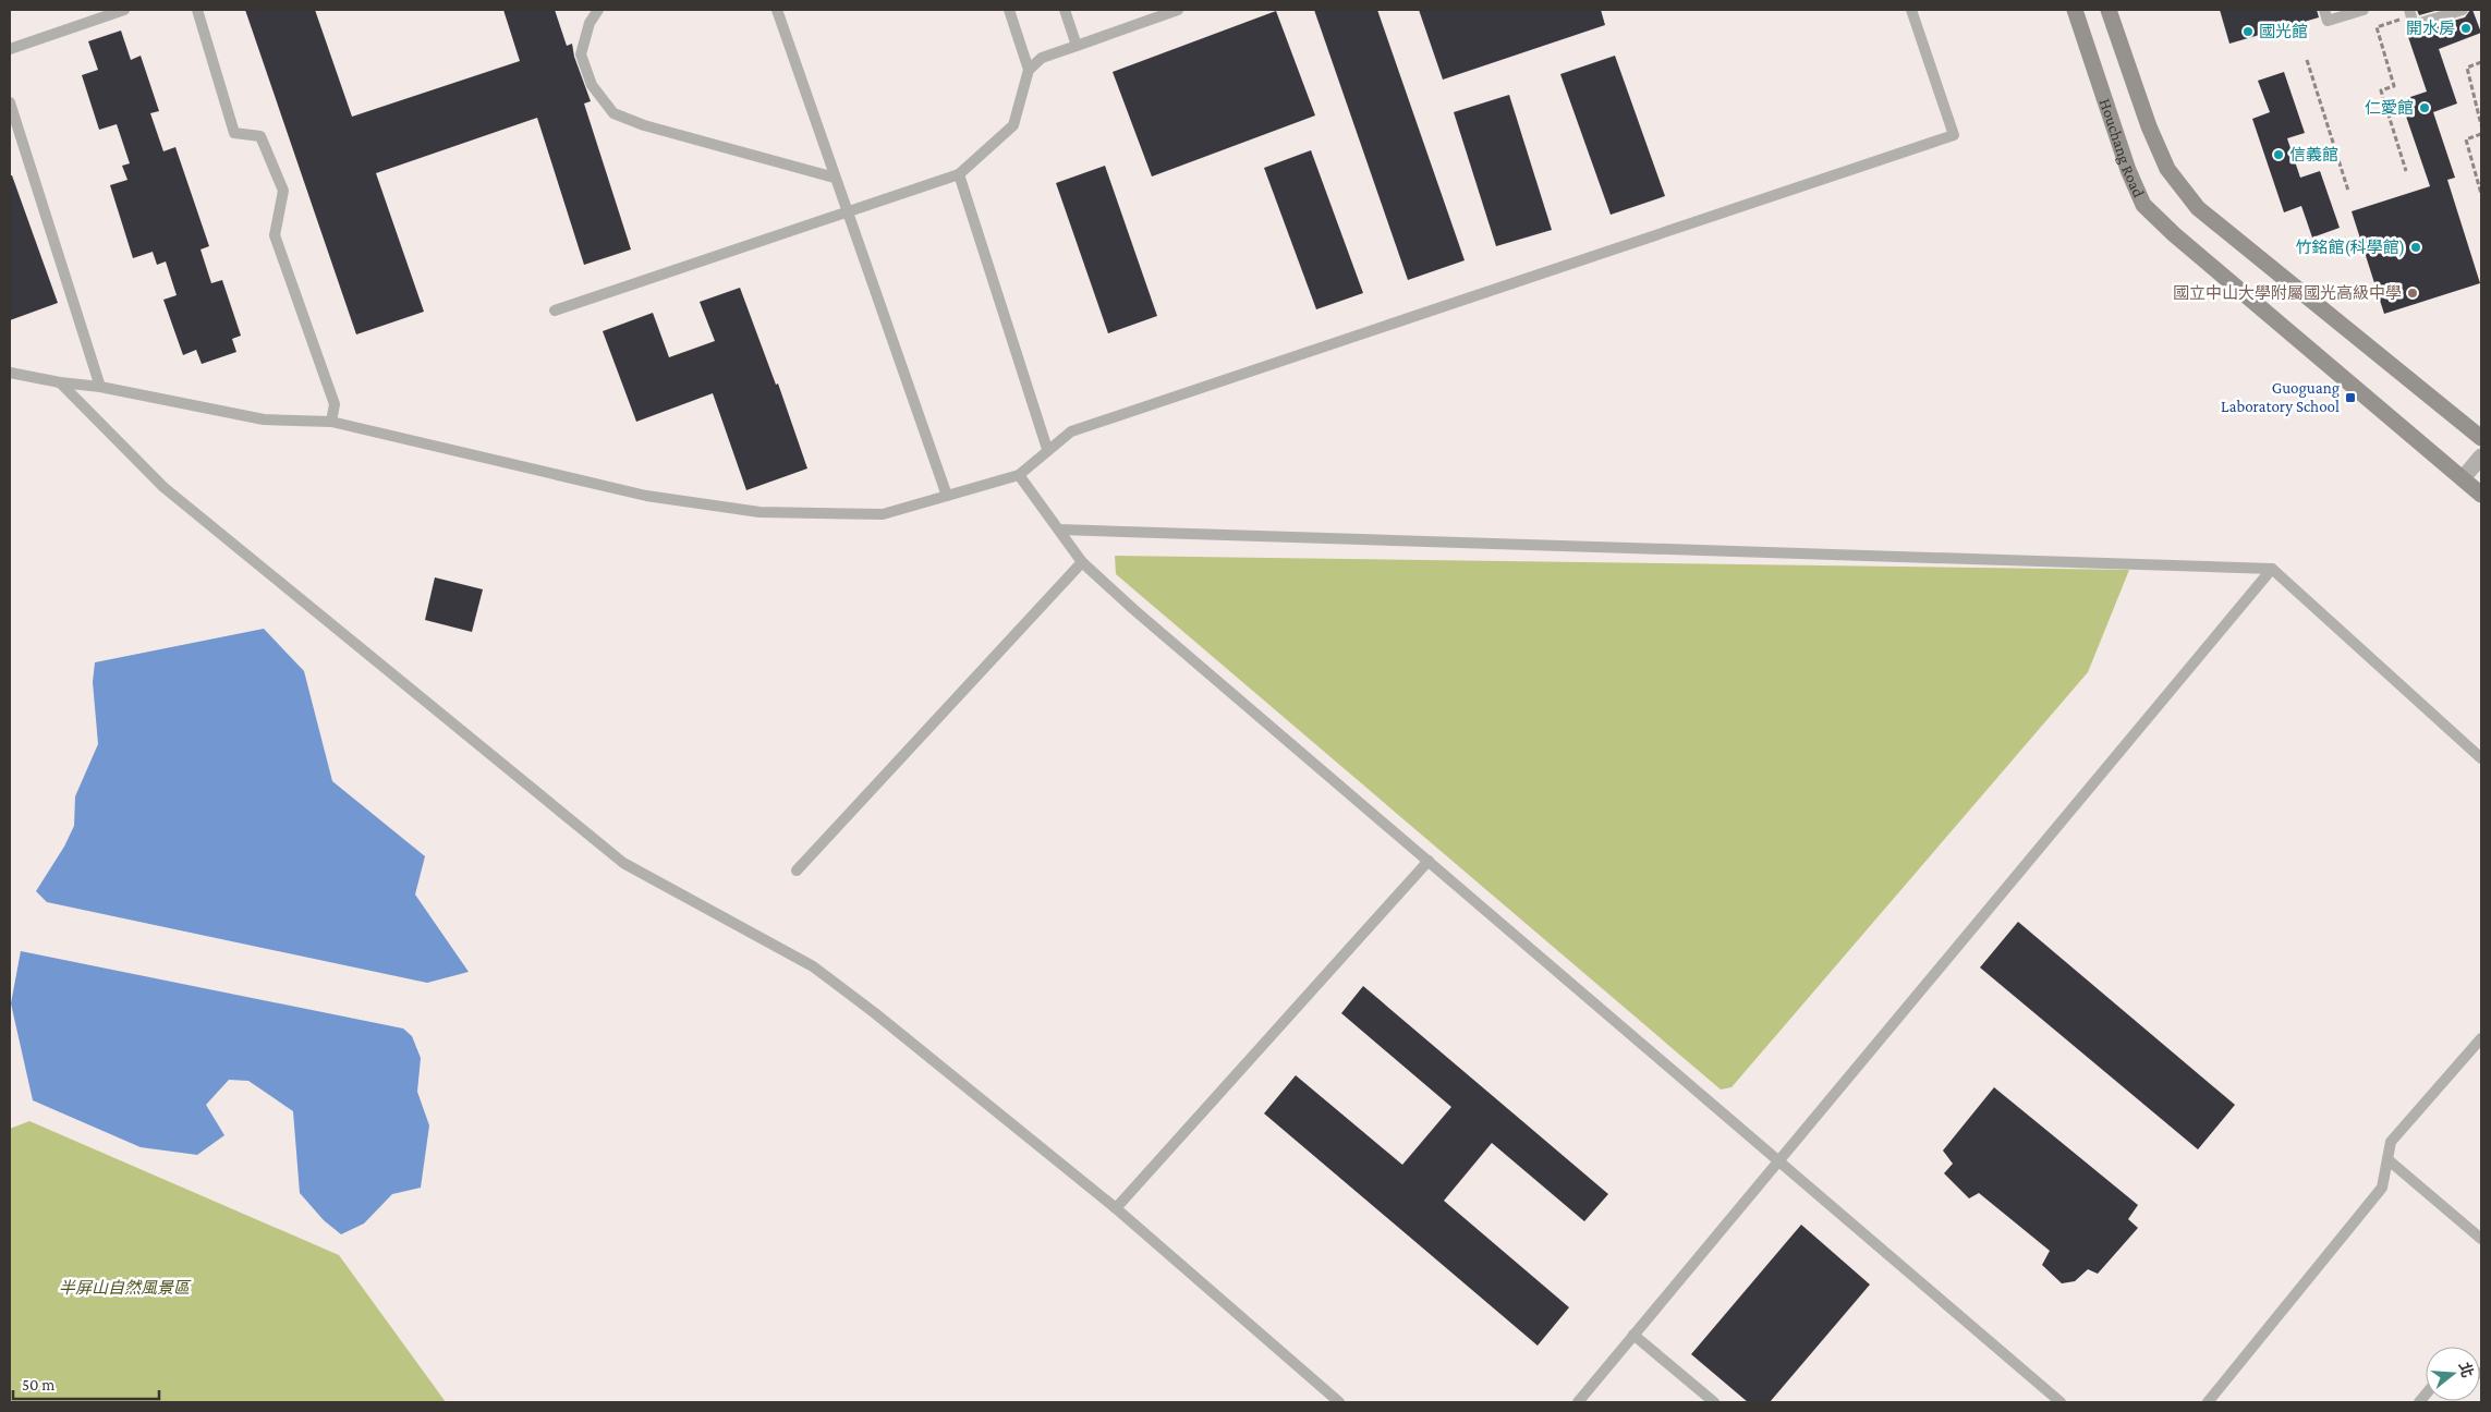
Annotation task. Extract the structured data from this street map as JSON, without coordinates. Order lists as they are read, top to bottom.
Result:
{
  "streets": {
    "street": ["Houchang Road"]
  },
  "parks": ["半屏山自然風景區"],
  "places": {
    "other": [
      "開水房",
      "國光館",
      "仁愛館",
      "信義館",
      "竹銘館(科學館)",
      "國立中山大學附屬國光高級中學"
    ],
    "transit": ["Guoguang Laboratory School"]
  },
  "scale_bar": "50 m",
  "north": "right"
}
